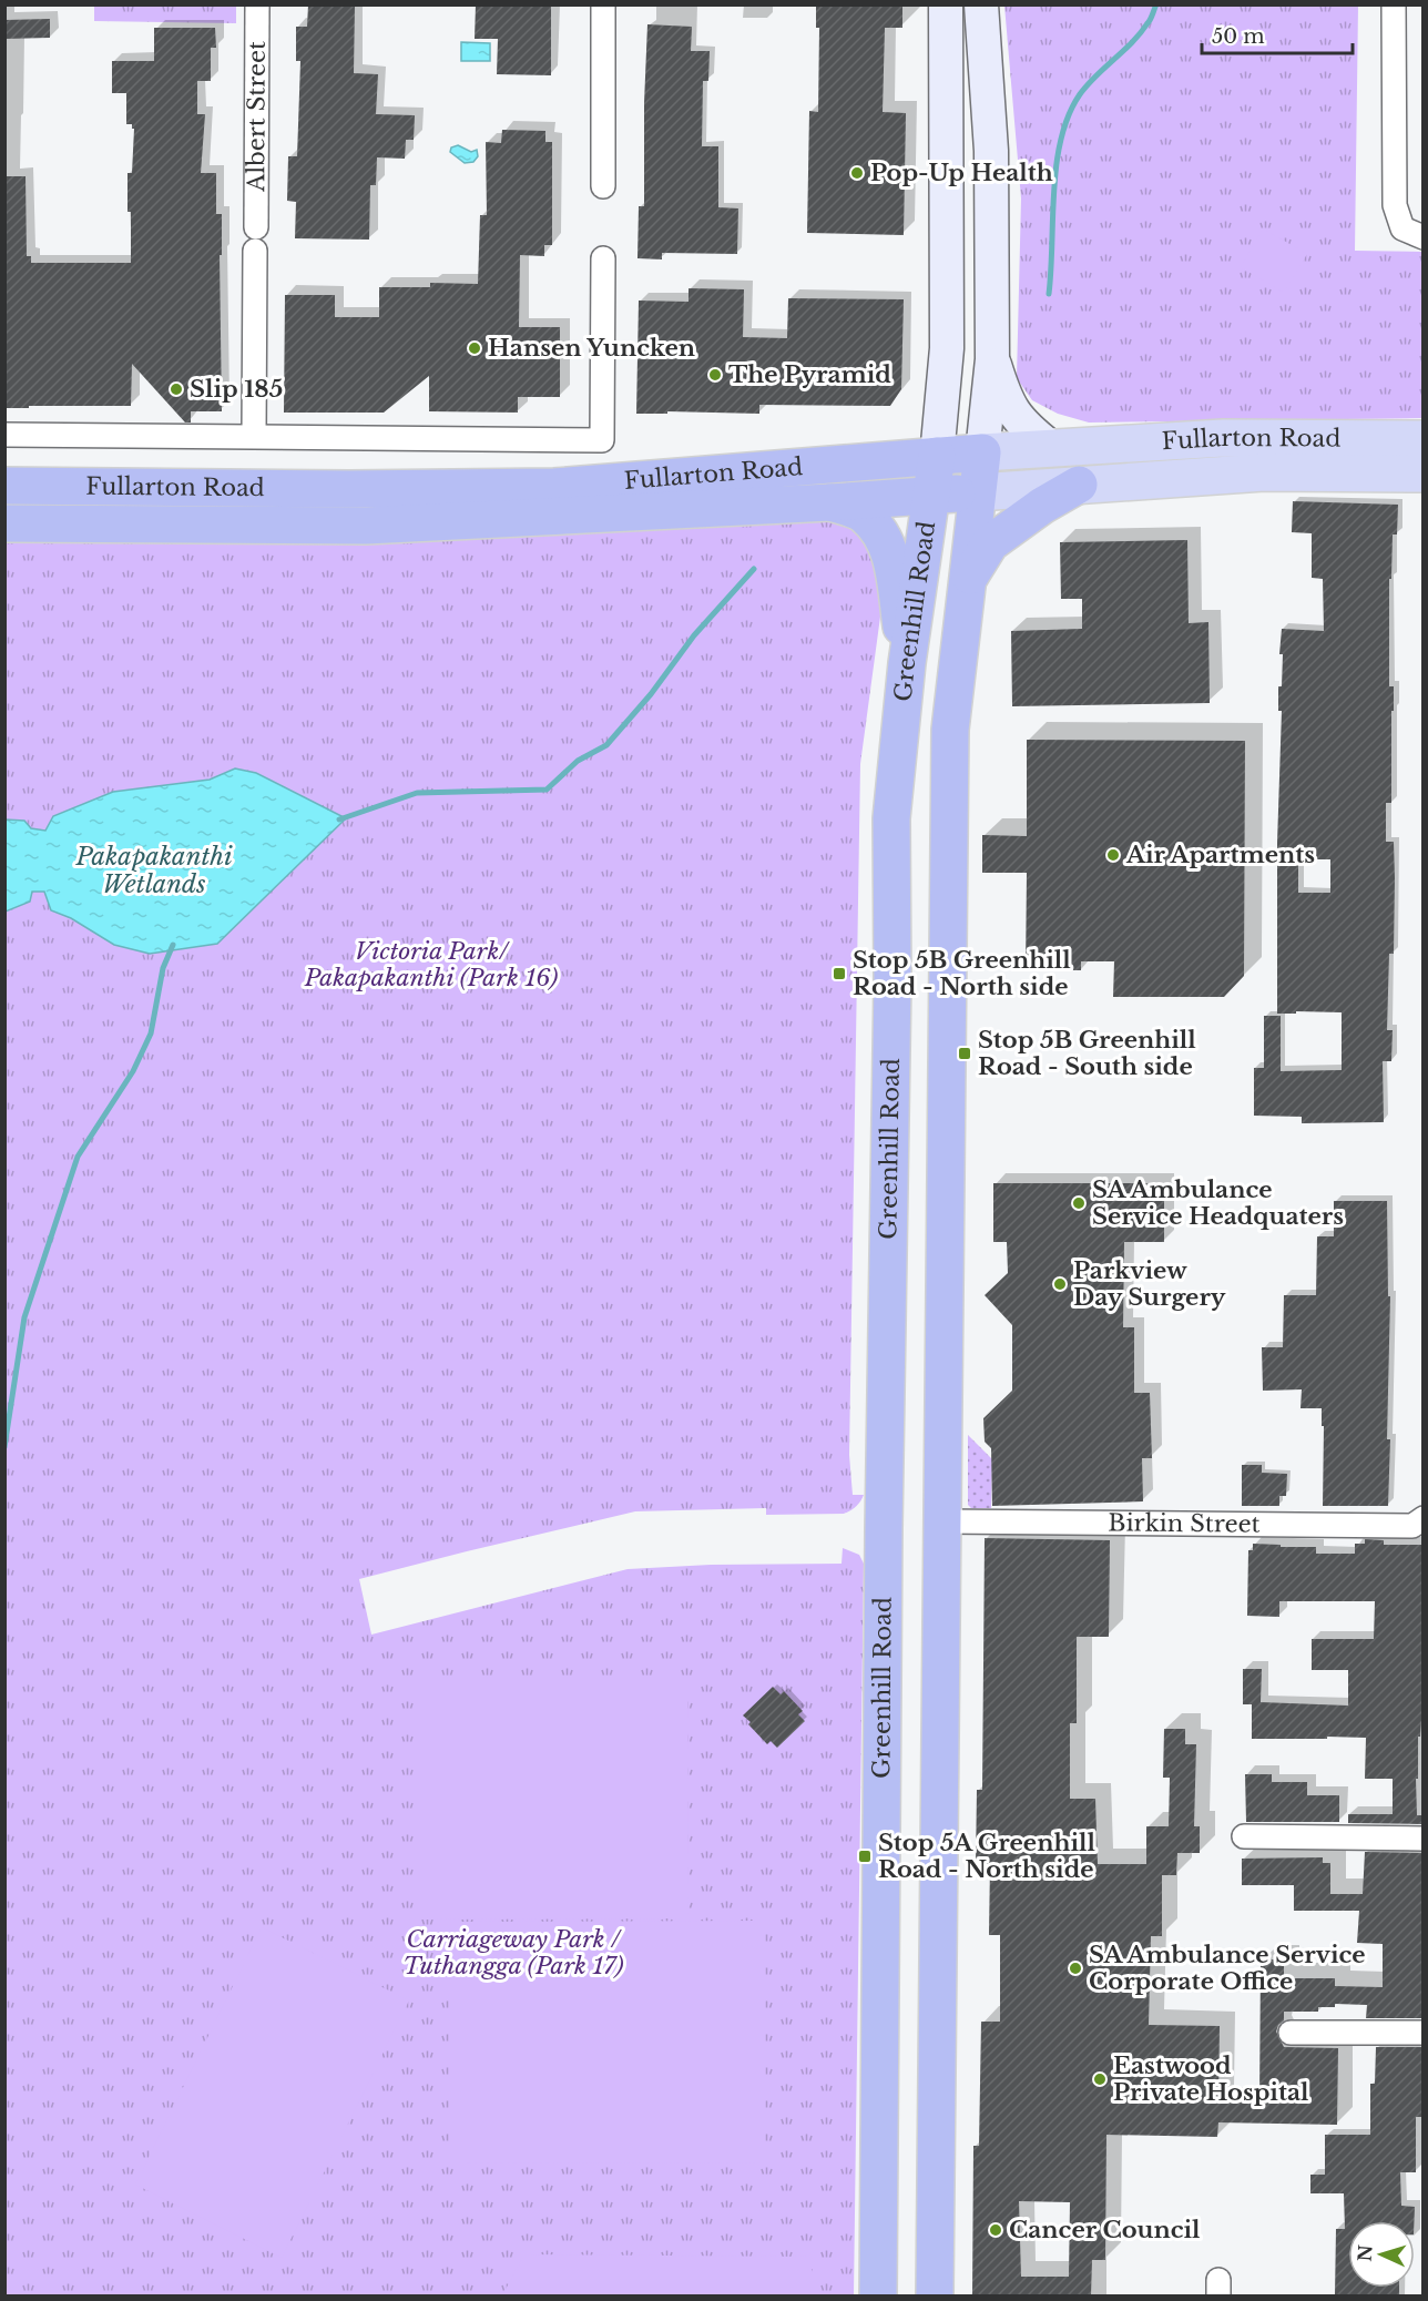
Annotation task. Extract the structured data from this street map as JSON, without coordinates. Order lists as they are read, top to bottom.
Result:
{
  "streets": {
    "highway": ["Fullarton Road", "Greenhill Road"],
    "street": ["Albert Street", "Birkin Street"]
  },
  "crossings": [
    ["Fullarton Road", "Greenhill Road"],
    ["Greenhill Road", "Birkin Street"]
  ],
  "water": ["Pakapakanthi Wetlands"],
  "parks": ["Victoria Park/ Pakapakanthi (Park 16)", "Carriageway Park / Tuthangga (Park 17)"],
  "places": {
    "other": [
      "Pop-Up Health",
      "Hansen Yuncken",
      "The Pyramid",
      "Slip 185",
      "Air Apartments",
      "SA Ambulance Service Headquaters",
      "Parkview Day Surgery",
      "SA Ambulance Service Corporate Office",
      "Eastwood Private Hospital",
      "Cancer Council"
    ],
    "transit": ["Stop 5B Greenhill Road - North side", "Stop 5B Greenhill Road - South side", "Stop 5A Greenhill Road - North side"]
  },
  "scale_bar": "50 m",
  "north": "left"
}
